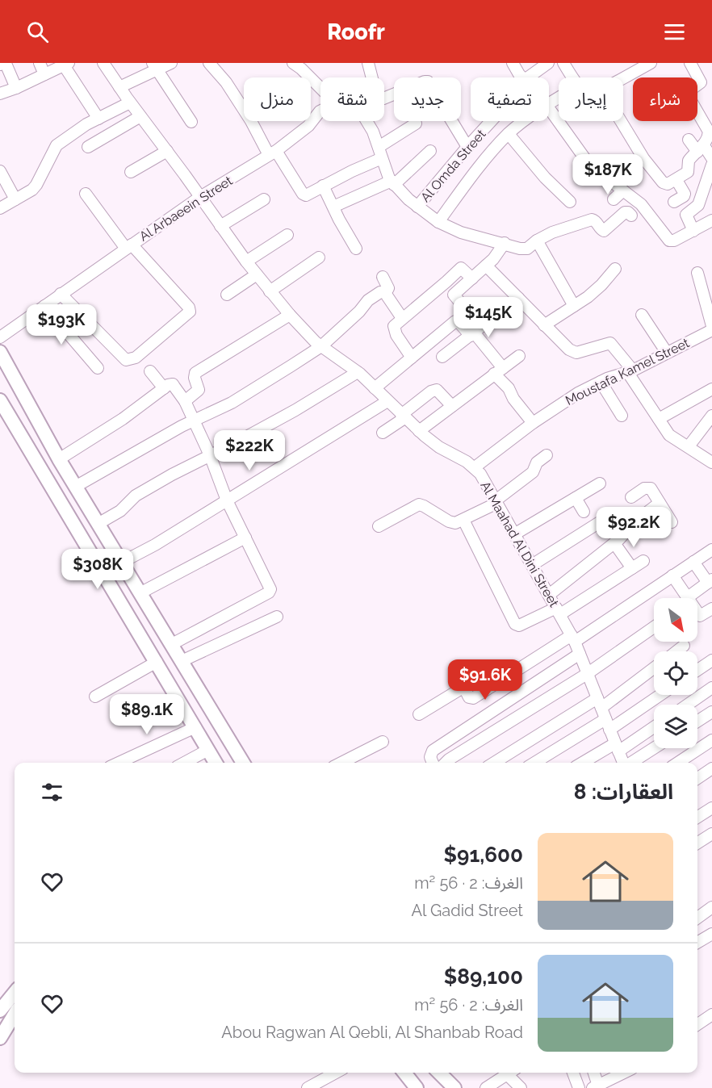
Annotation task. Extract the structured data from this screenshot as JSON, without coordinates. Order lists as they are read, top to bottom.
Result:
{
  "streets": {
    "street": [
      "Al Omda Street",
      "Al Arbaeein Street",
      "Moustafa Kamel Street",
      "Al Maahad Al Dini Street"
    ]
  },
  "crossings": [
    ["Al Arbaeein Street", "Al Maahad Al Dini Street"],
    ["Moustafa Kamel Street", "Al Maahad Al Dini Street"]
  ],
  "north": "bottom right",
  "page": {
    "header": "Roofr",
    "chip": [
      "شراء",
      "إيجار",
      "تصفية",
      "جديد",
      "شقة",
      "منزل"
    ],
    "price": [
      "$187K",
      "$145K",
      "$193K",
      "$222K",
      "$92.2K",
      "$308K",
      "$91.6K",
      "$89.1K"
    ],
    "heading": "العقارات: 8",
    "list": [
      {
        "name": "$91,600",
        "note": "الغرف: 2 · 56 m² · Al Gadid Street"
      },
      {
        "name": "$89,100",
        "note": "الغرف: 2 · 56 m² · Abou Ragwan Al Qebli, Al Shanbab Road"
      }
    ]
  }
}
